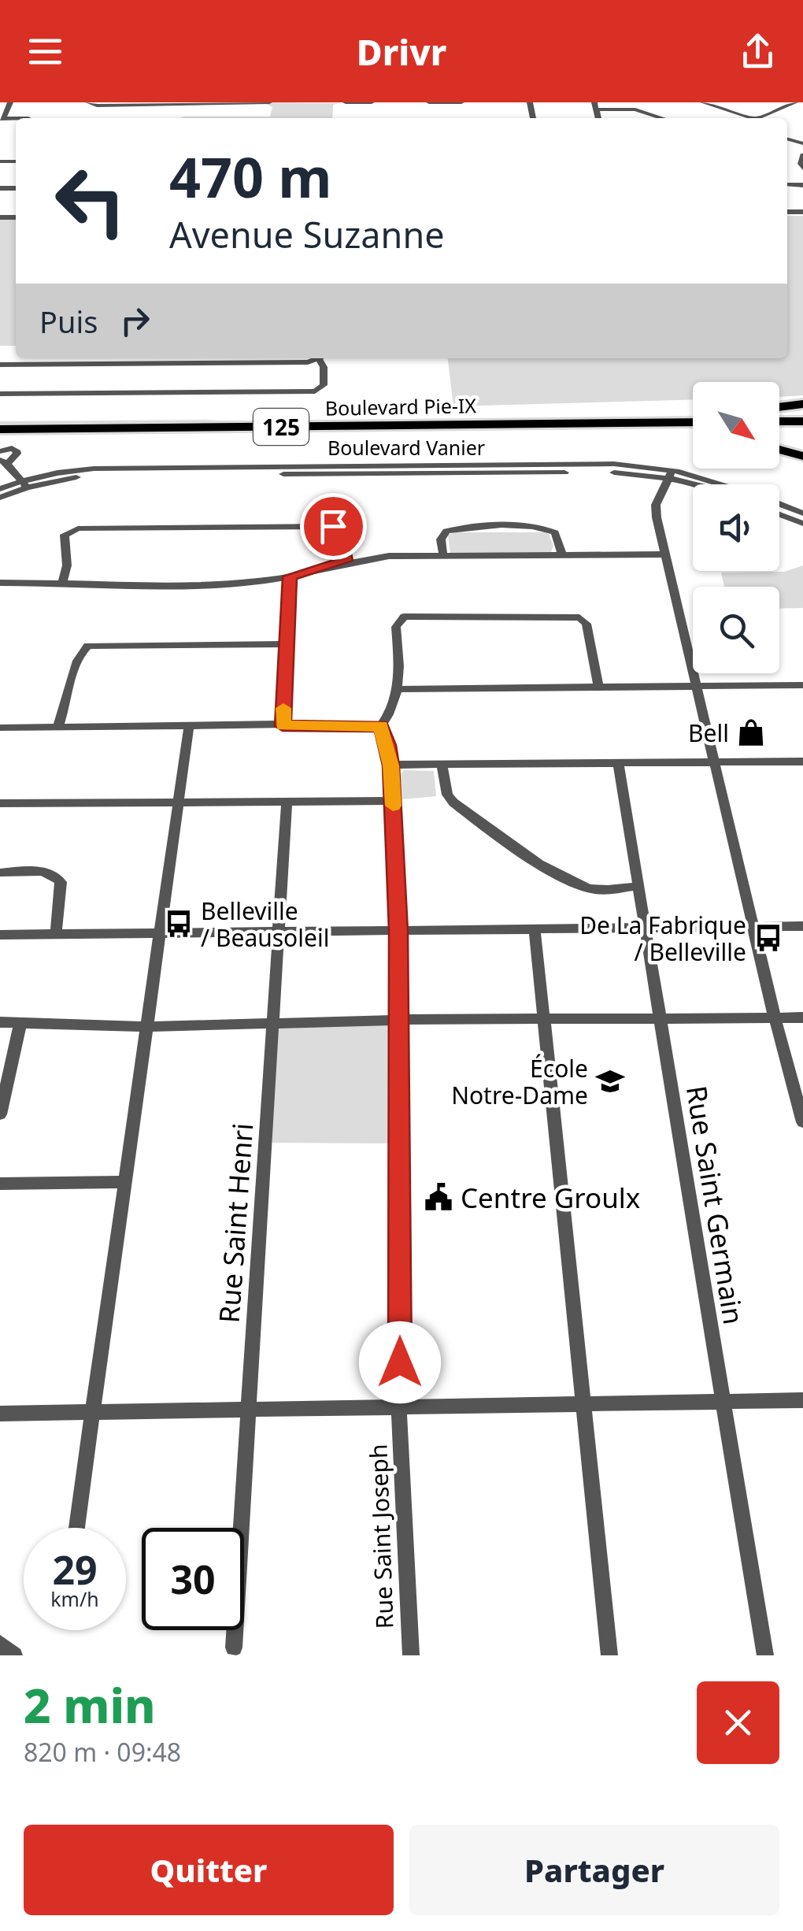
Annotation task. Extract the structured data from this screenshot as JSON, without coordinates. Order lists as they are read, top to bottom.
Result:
{
  "streets": {
    "highway": ["Boulevard Pie-IX", "125"],
    "street": [
      "Boulevard Vanier",
      "Rue Saint Germain",
      "Rue Saint Henri",
      "Rue Saint Joseph"
    ]
  },
  "places": {
    "shop": ["Bell"],
    "bus stop": ["Belleville / Beausoleil", "De La Fabrique / Belleville"],
    "school or university": ["École Notre-Dame"],
    "public building": ["Centre Groulx"]
  },
  "north": "bottom right",
  "page": {
    "header": "Drivr",
    "turn": ["470 m", "Avenue Suzanne"],
    "then": "Puis",
    "speed": "29 km/h",
    "limit": "30",
    "heading": ["2 min", "820 m · 09:48"],
    "buttons": ["Quitter", "Partager"]
  }
}
